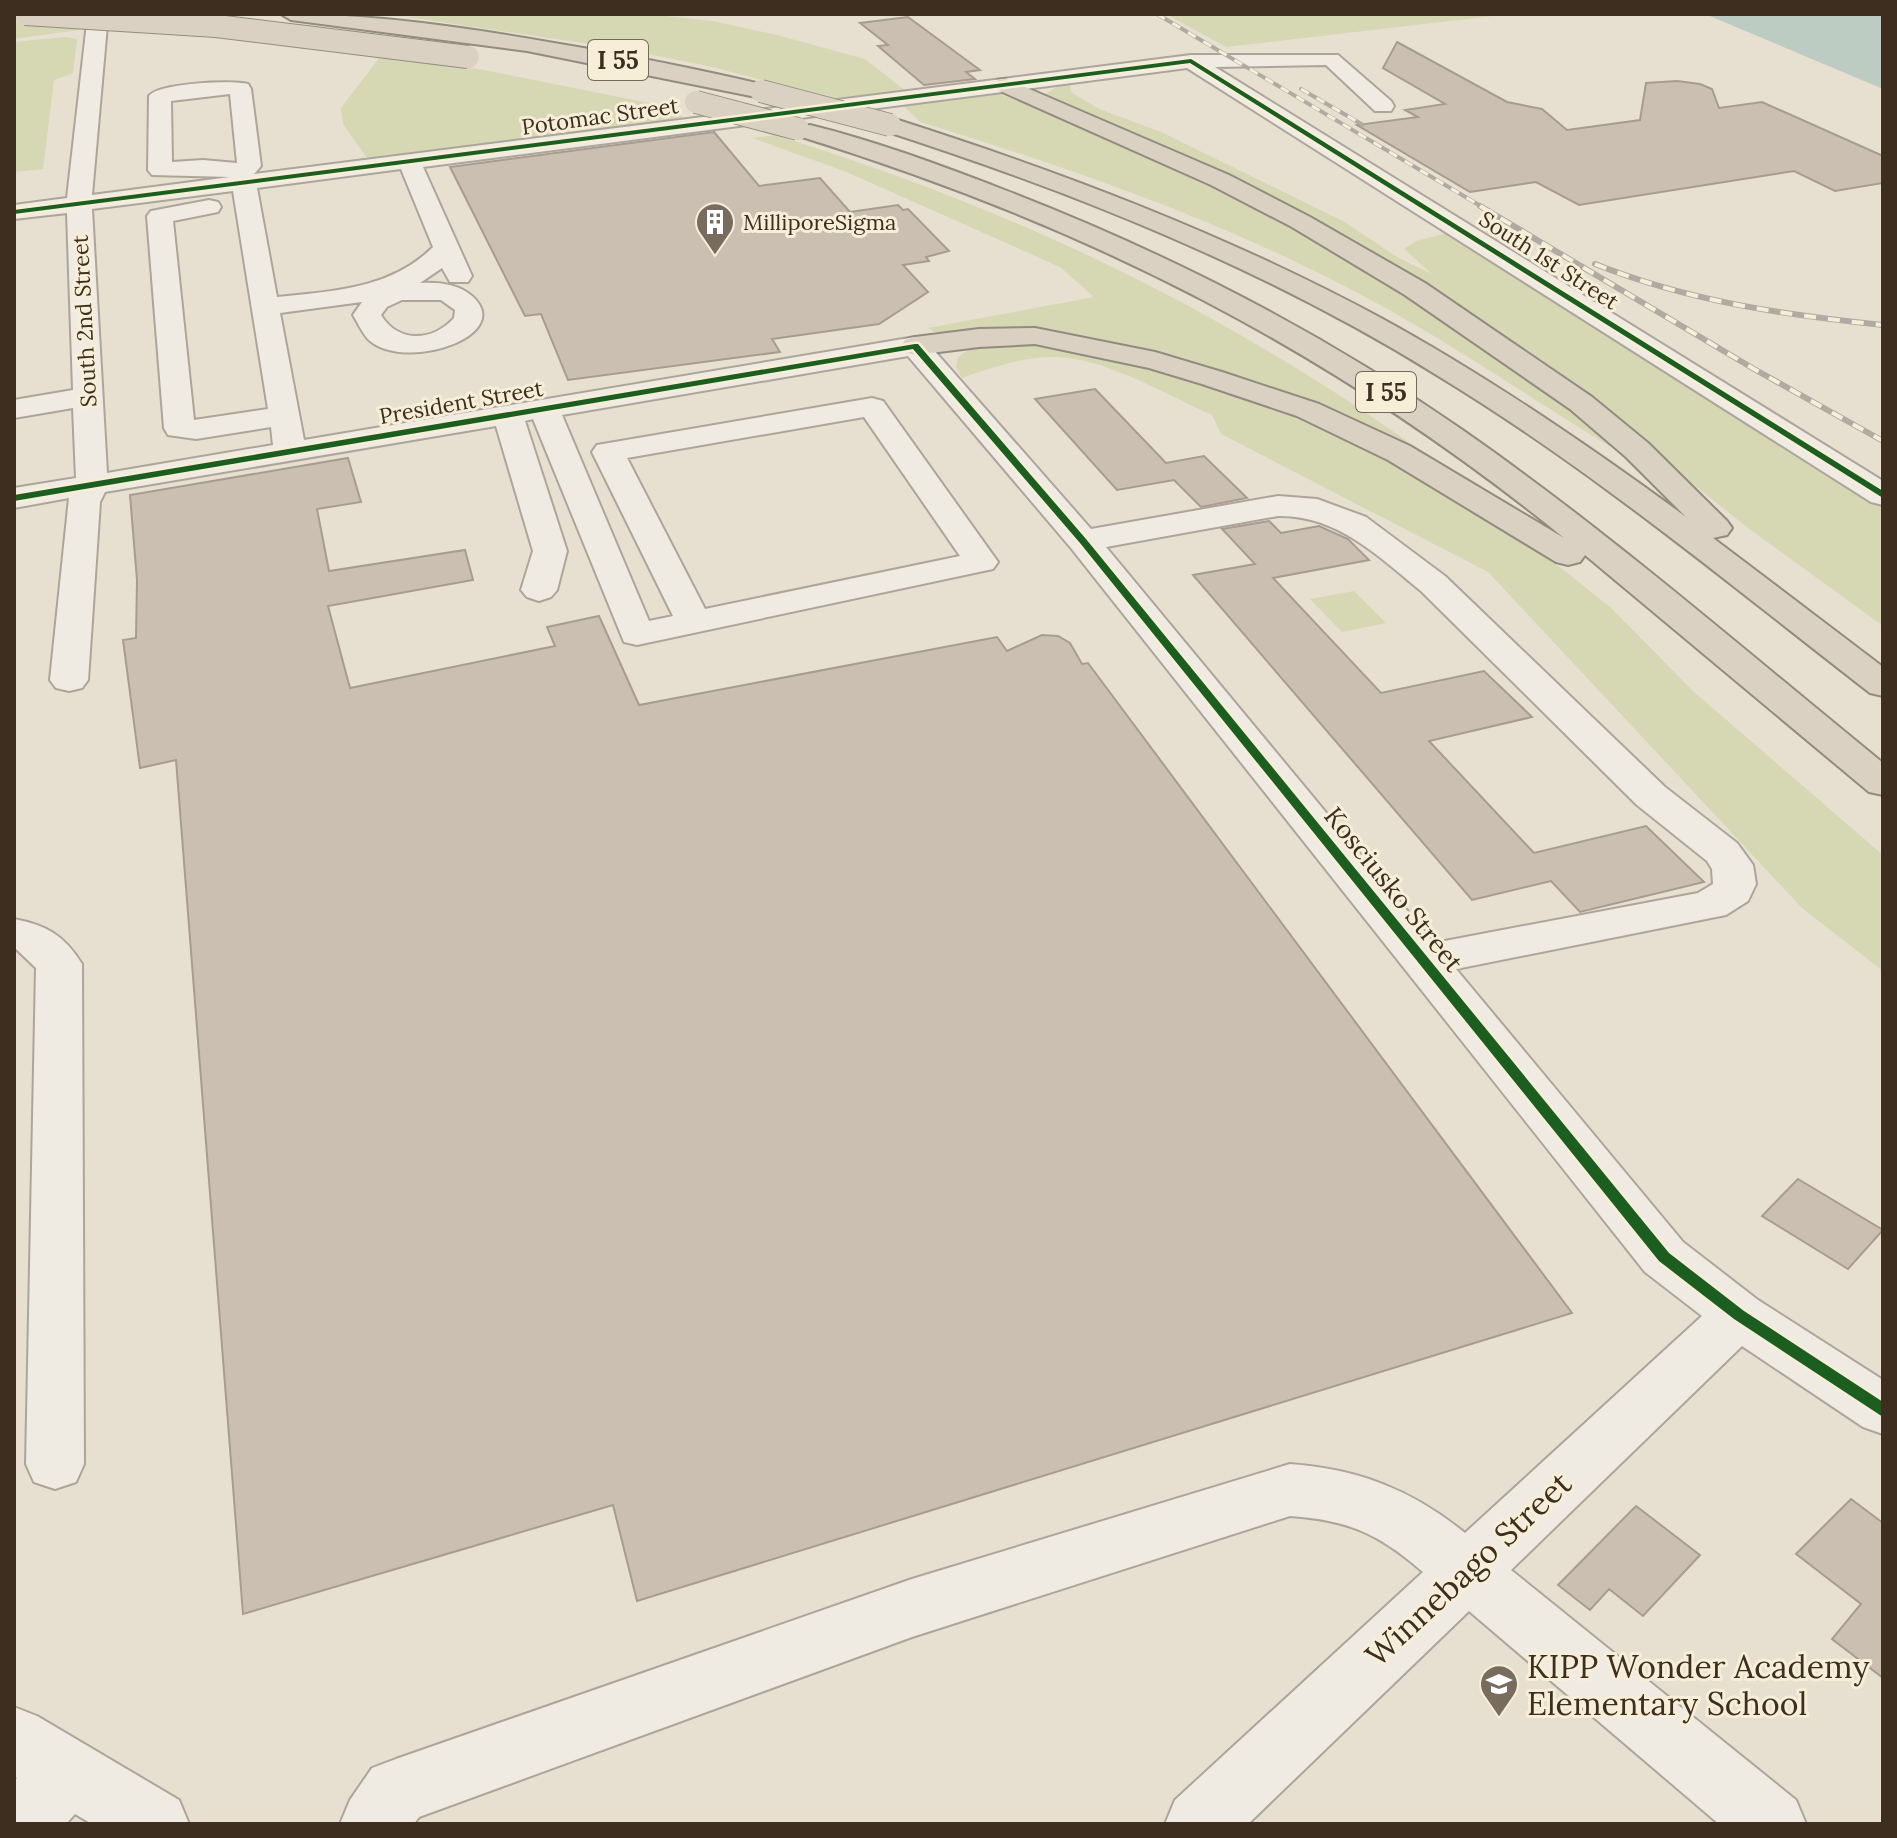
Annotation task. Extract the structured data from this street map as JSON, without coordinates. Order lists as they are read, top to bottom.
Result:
{
  "streets": {
    "highway": ["I 55"],
    "street": [
      "Potomac Street",
      "South 1st Street",
      "South 2nd Street",
      "President Street",
      "Kosciusko Street",
      "Winnebago Street"
    ]
  },
  "crossings": [
    ["Potomac Street", "South 1st Street"],
    ["Potomac Street", "South 2nd Street"],
    ["South 2nd Street", "President Street"],
    ["President Street", "Kosciusko Street"],
    ["Kosciusko Street", "Winnebago Street"]
  ],
  "places": {
    "building": ["MilliporeSigma"],
    "school or university": ["KIPP Wonder Academy Elementary School"]
  }
}
